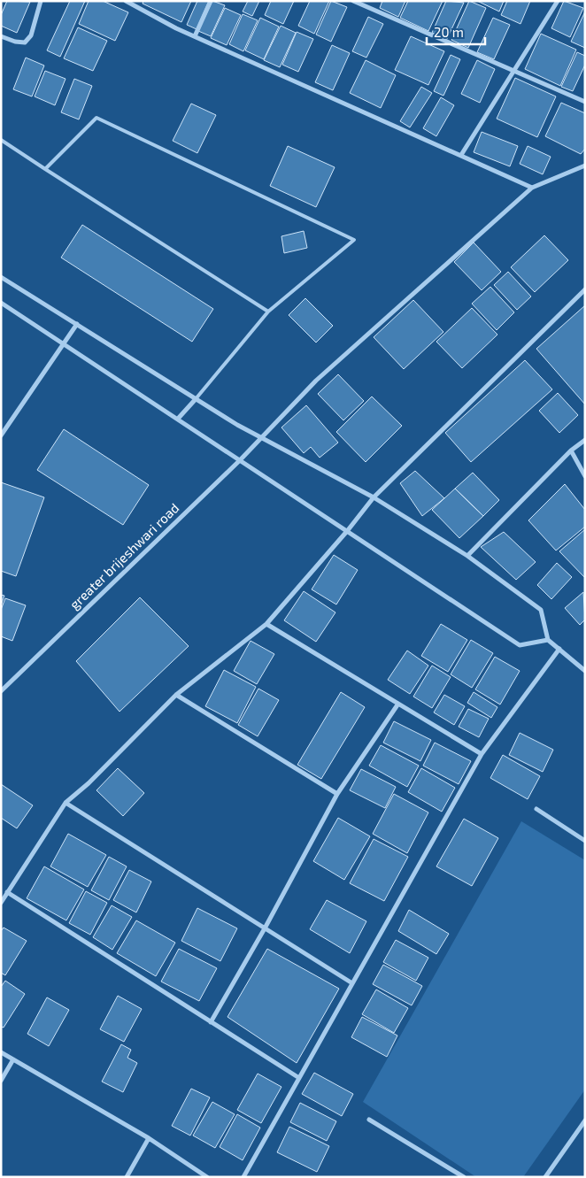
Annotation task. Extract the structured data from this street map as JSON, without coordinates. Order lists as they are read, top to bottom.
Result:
{
  "streets": {
    "street": ["greater brijeshwari road"]
  },
  "scale_bar": "20 m"
}
